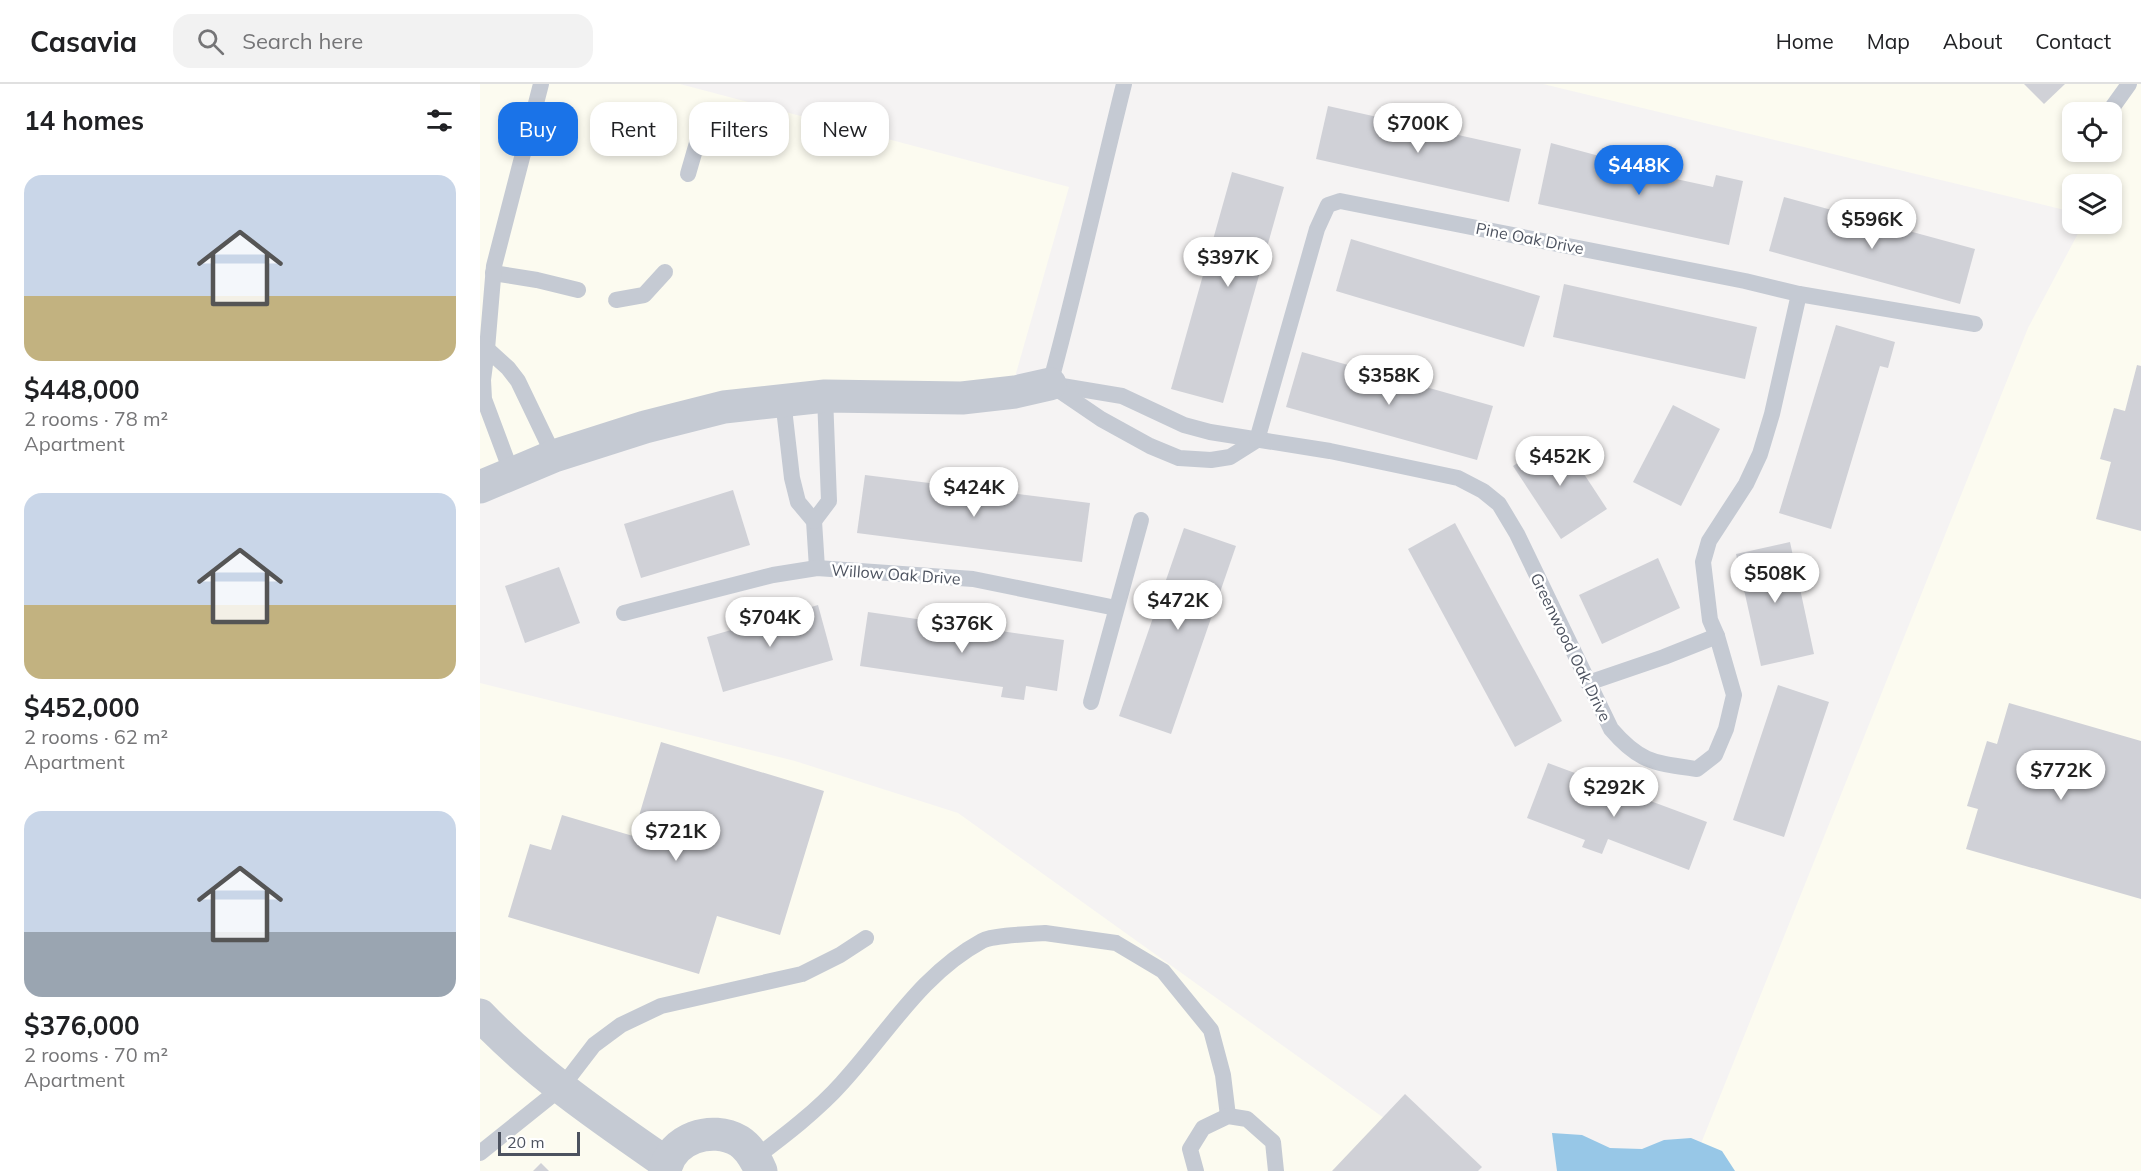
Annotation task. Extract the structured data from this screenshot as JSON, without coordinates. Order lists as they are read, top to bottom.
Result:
{
  "streets": {
    "lane": ["Pine Oak Drive", "Willow Oak Drive", "Greenwood Oak Drive"]
  },
  "crossings": [
    ["Pine Oak Drive", "Greenwood Oak Drive"]
  ],
  "scale_bar": "20 m",
  "page": {
    "header": "Casavia",
    "search": "Search here",
    "nav": [
      "Home",
      "Map",
      "About",
      "Contact"
    ],
    "heading": "14 homes",
    "chip": [
      "Buy",
      "Rent",
      "Filters",
      "New"
    ],
    "price": [
      "$700K",
      "$448K",
      "$596K",
      "$397K",
      "$358K",
      "$452K",
      "$424K",
      "$508K",
      "$472K",
      "$704K",
      "$376K",
      "$772K",
      "$292K",
      "$721K"
    ],
    "list": [
      {
        "name": "$448,000",
        "note": "2 rooms · 78 m² · Apartment"
      },
      {
        "name": "$452,000",
        "note": "2 rooms · 62 m² · Apartment"
      },
      {
        "name": "$376,000",
        "note": "2 rooms · 70 m² · Apartment"
      }
    ],
    "scale": "20 m"
  }
}
